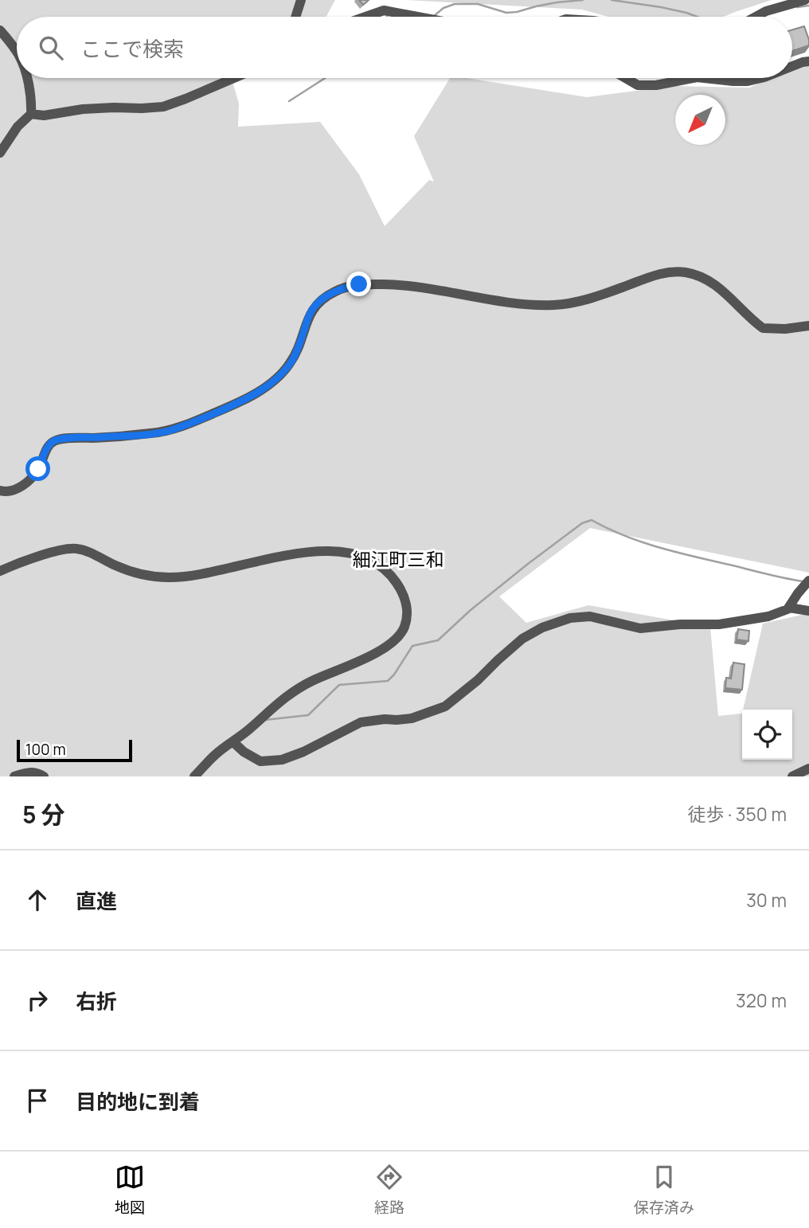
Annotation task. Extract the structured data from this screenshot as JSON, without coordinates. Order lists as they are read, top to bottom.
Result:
{
  "districts": ["細江町三和"],
  "scale_bar": "100 m",
  "north": "bottom left",
  "page": {
    "search": "ここで検索",
    "scale": "100 m",
    "heading": ["5 分", "徒歩 · 350 m"],
    "list": [
      ["直進", "30 m"],
      ["右折", "320 m"],
      "目的地に到着"
    ],
    "nav": ["地図", "経路", "保存済み"]
  }
}
